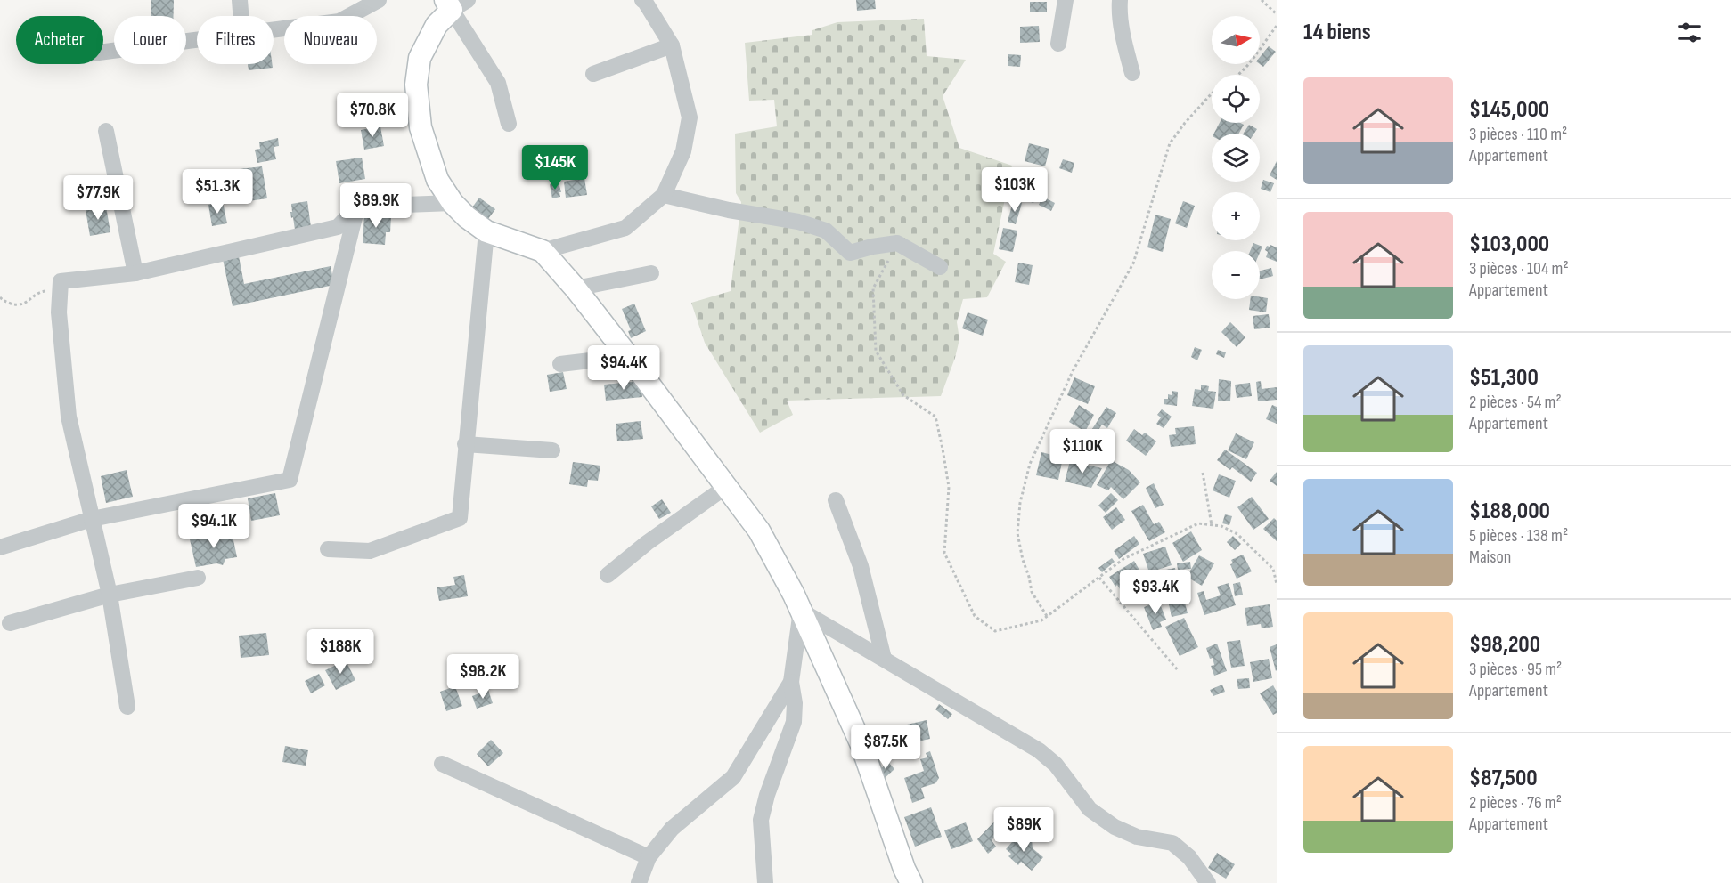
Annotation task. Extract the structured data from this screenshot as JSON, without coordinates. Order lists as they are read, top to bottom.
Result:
{
  "north": "right",
  "page": {
    "heading": "14 biens",
    "map_buttons": ["+", "−"],
    "chip": [
      "Acheter",
      "Louer",
      "Filtres",
      "Nouveau"
    ],
    "list": [
      {
        "name": "$145,000",
        "note": "3 pièces · 110 m² · Appartement"
      },
      {
        "name": "$103,000",
        "note": "3 pièces · 104 m² · Appartement"
      },
      {
        "name": "$51,300",
        "note": "2 pièces · 54 m² · Appartement"
      },
      {
        "name": "$188,000",
        "note": "5 pièces · 138 m² · Maison"
      },
      {
        "name": "$98,200",
        "note": "3 pièces · 95 m² · Appartement"
      },
      {
        "name": "$87,500",
        "note": "2 pièces · 76 m² · Appartement"
      }
    ],
    "price": [
      "$70.8K",
      "$145K",
      "$103K",
      "$51.3K",
      "$77.9K",
      "$89.9K",
      "$94.4K",
      "$110K",
      "$94.1K",
      "$93.4K",
      "$188K",
      "$98.2K",
      "$87.5K",
      "$89K"
    ]
  }
}
